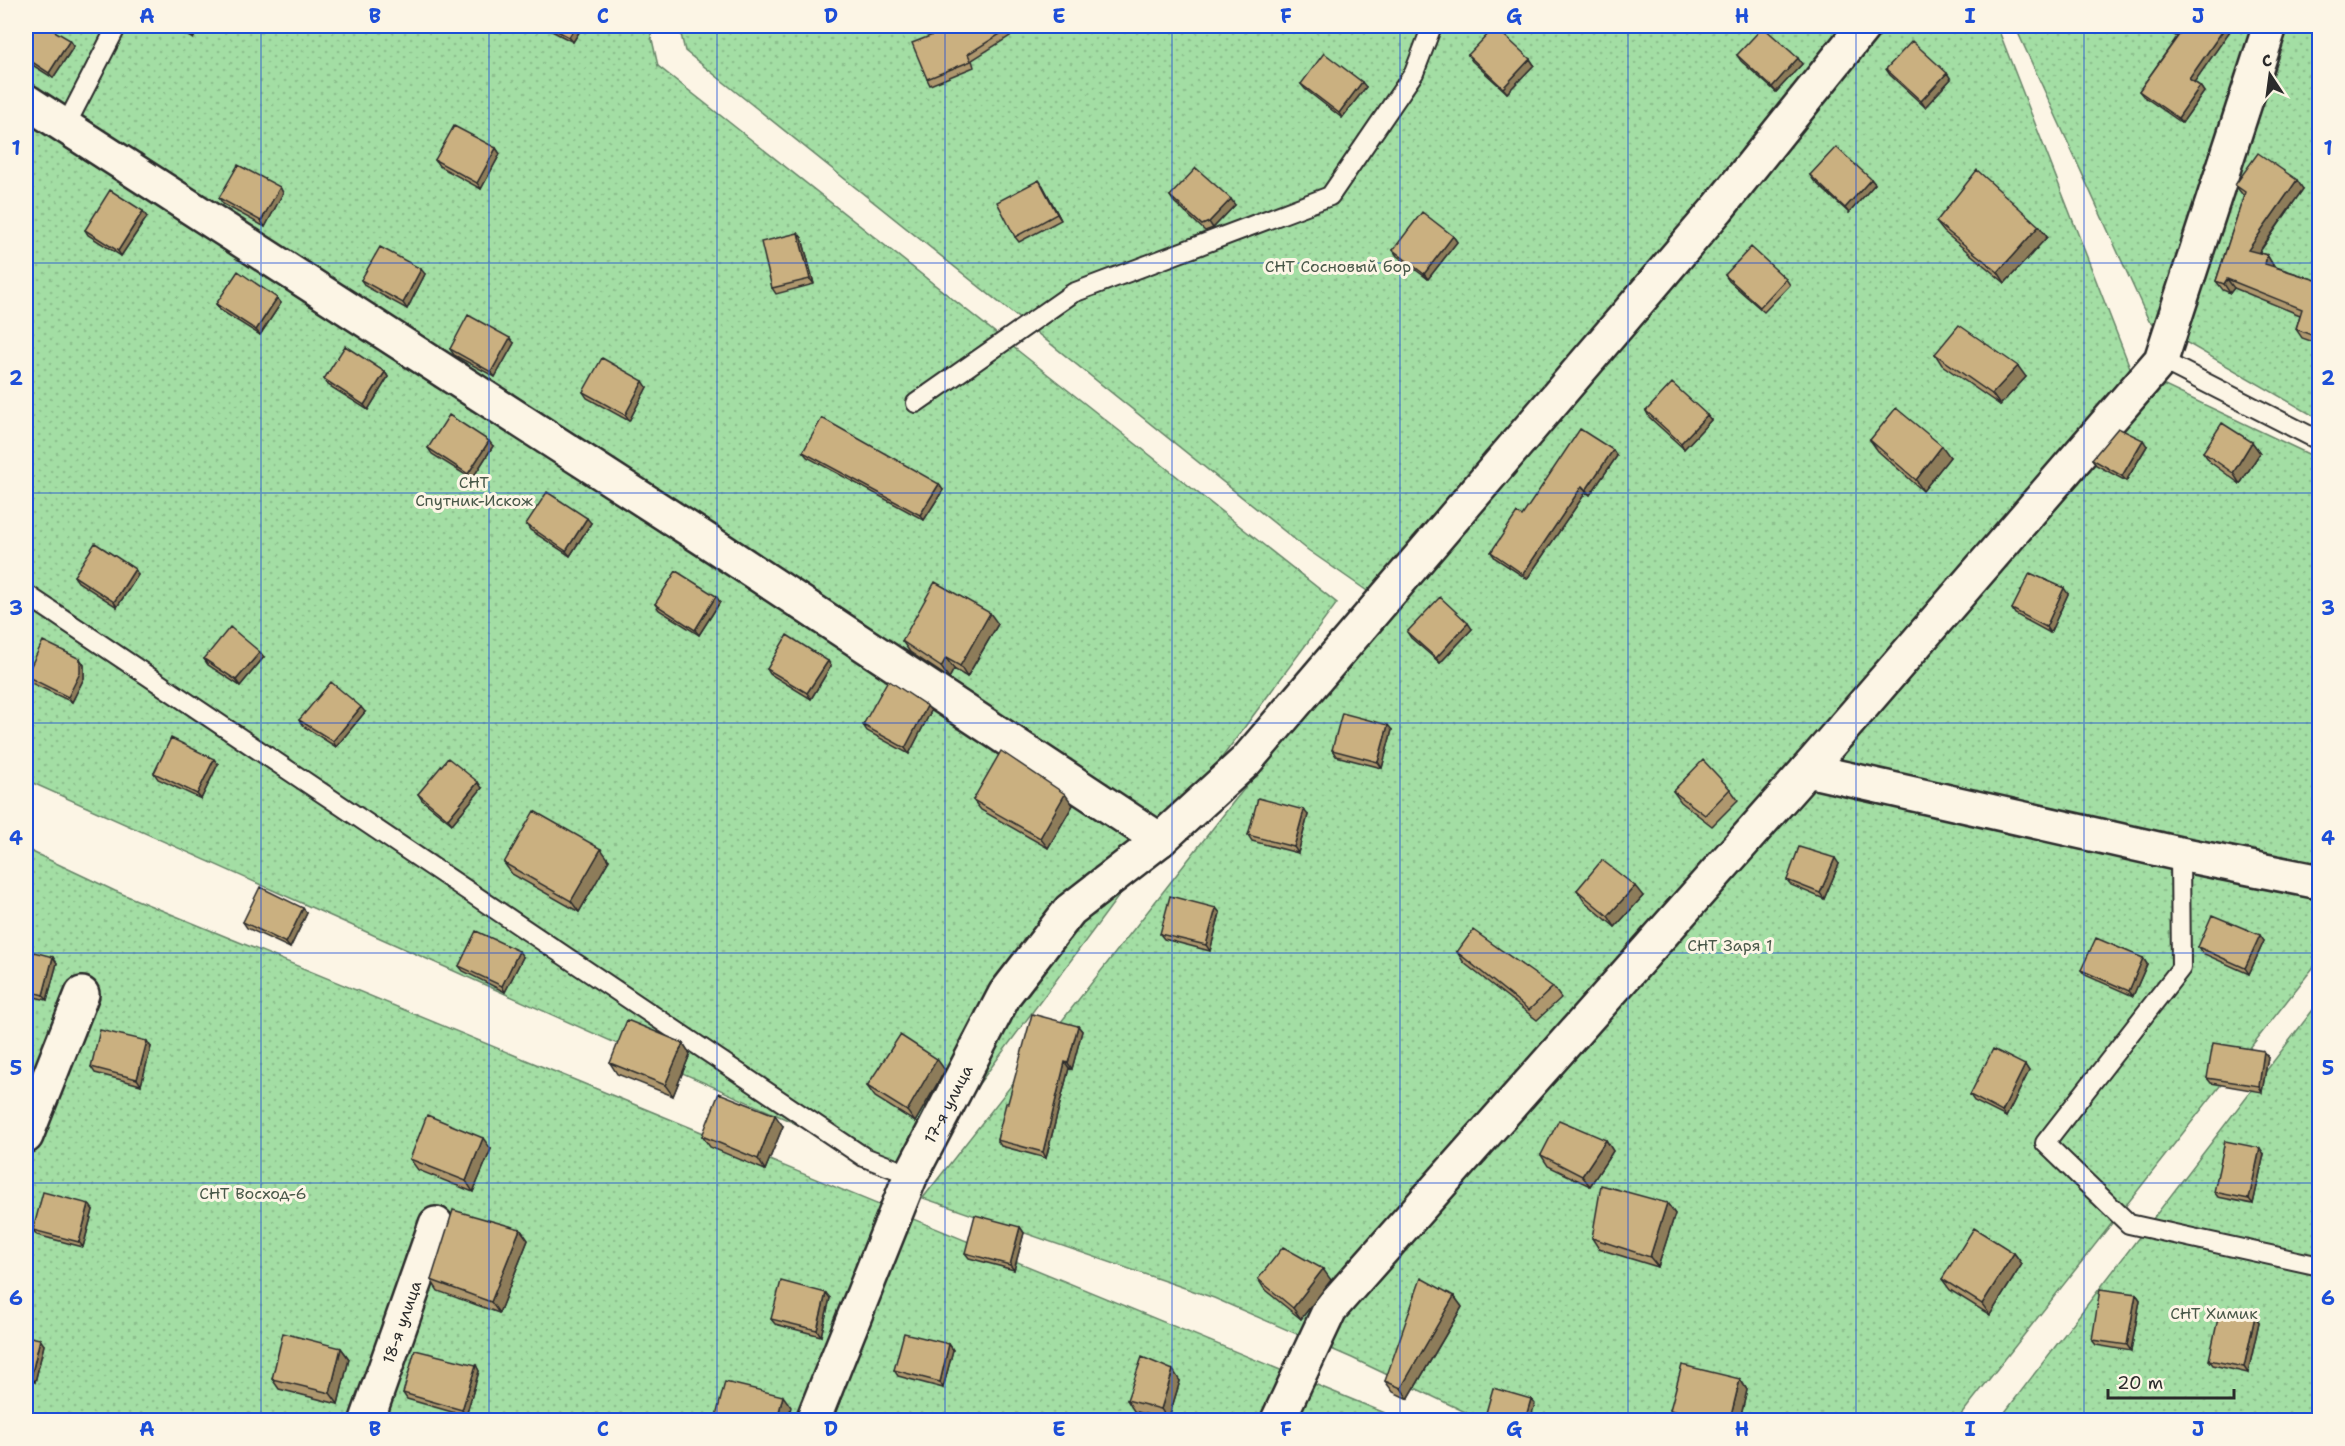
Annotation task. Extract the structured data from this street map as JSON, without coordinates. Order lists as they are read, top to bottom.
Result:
{
  "streets": {
    "street": ["17-я улица", "18-я улица"]
  },
  "parks": [
    "СНТ Сосновый бор",
    "СНТ Спутник-Искож",
    "СНТ Заря 1",
    "СНТ Восход-6",
    "СНТ Химик"
  ],
  "scale_bar": "20 m",
  "north": "top",
  "grid": {
    "columns": [
      "A",
      "B",
      "C",
      "D",
      "E",
      "F",
      "G",
      "H",
      "I",
      "J"
    ],
    "rows": [
      "1",
      "2",
      "3",
      "4",
      "5",
      "6"
    ]
  }
}
